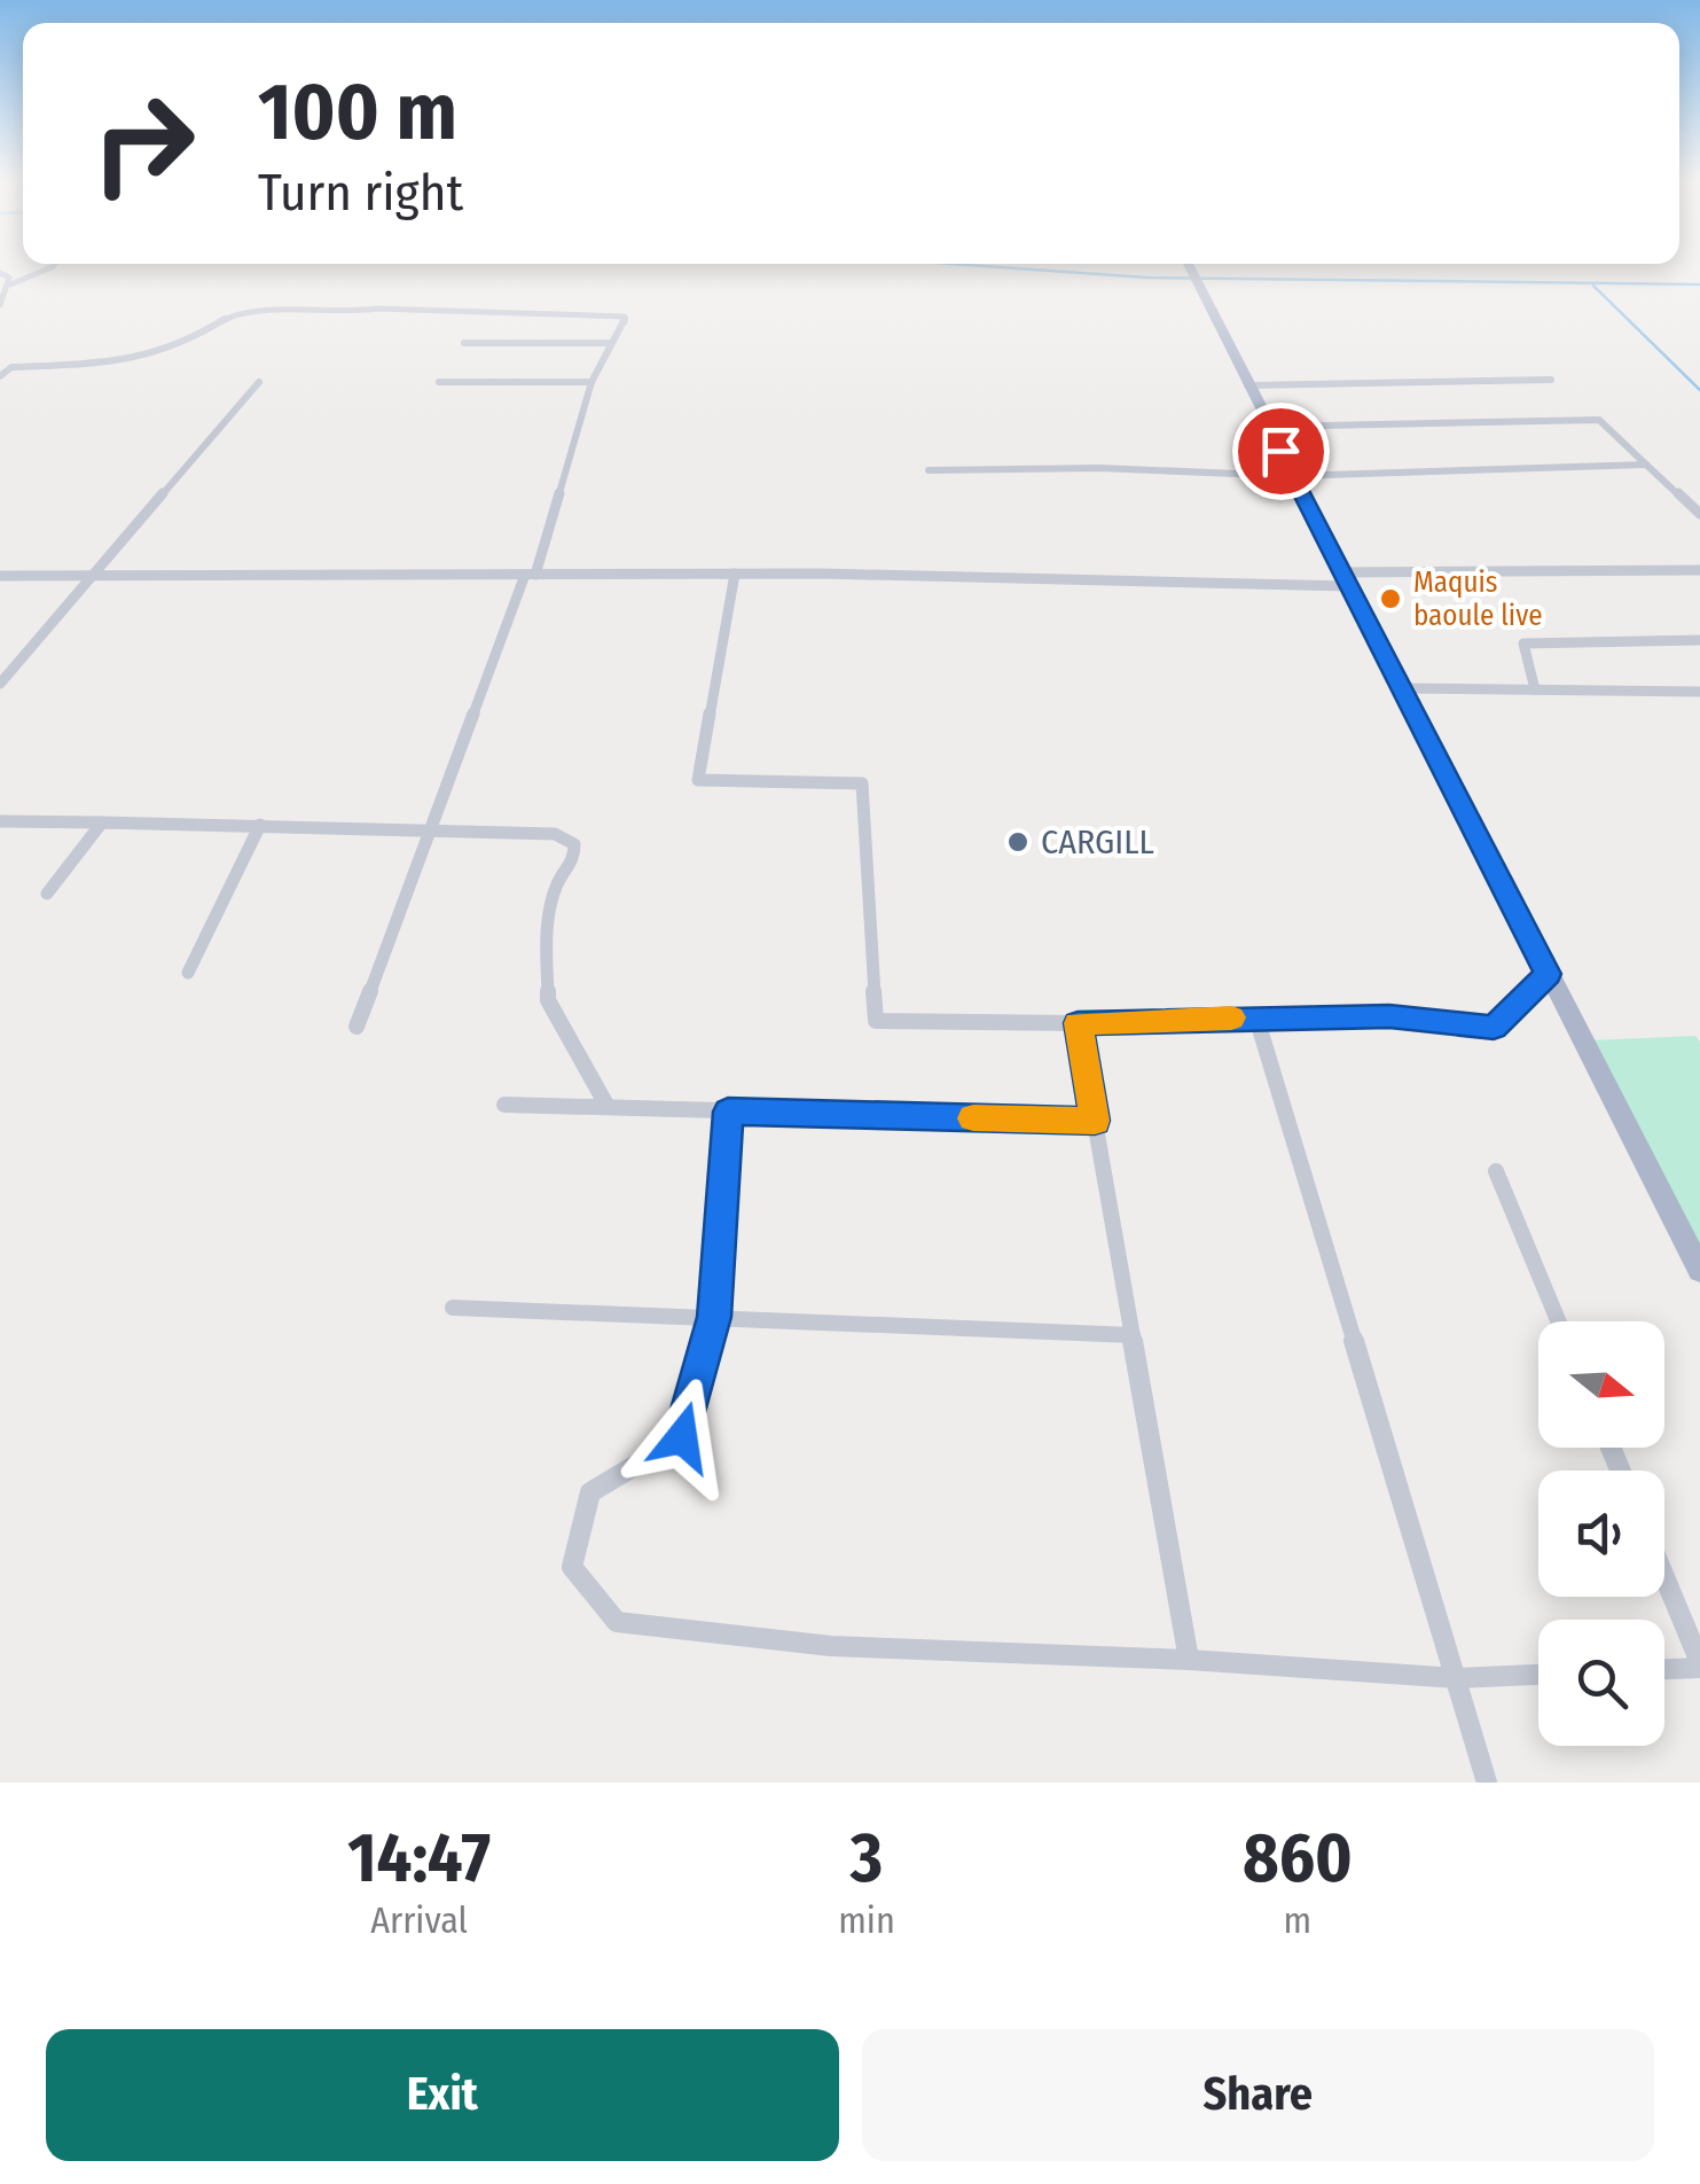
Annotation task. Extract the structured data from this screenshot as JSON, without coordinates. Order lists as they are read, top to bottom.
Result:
{
  "places": ["Maquis baoule live", "CARGILL"],
  "north": "right",
  "page": {
    "turn": ["100 m", "Turn right"],
    "eta": [
      "14:47",
      "Arrival",
      "3",
      "min",
      "860",
      "m"
    ],
    "buttons": ["Exit", "Share"]
  }
}
